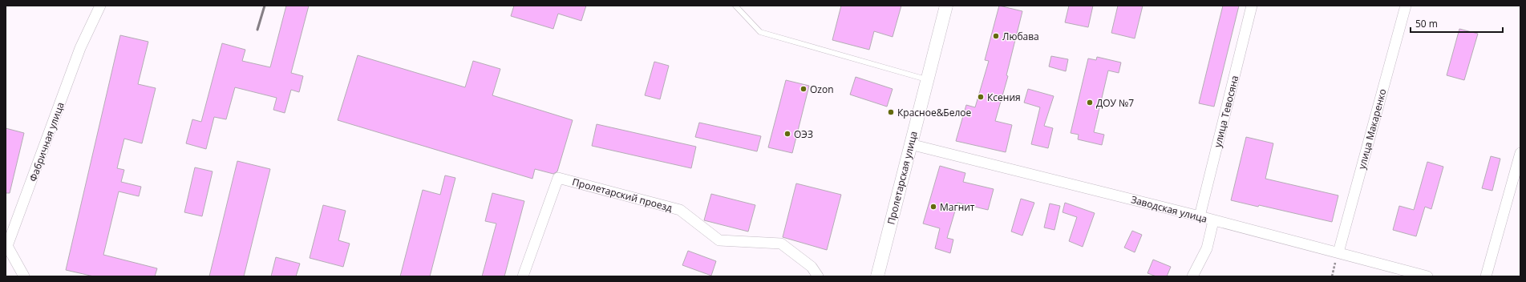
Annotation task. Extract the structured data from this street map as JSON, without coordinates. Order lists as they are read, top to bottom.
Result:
{
  "streets": {
    "street": [
      "улица Тевосяна",
      "улица Макаренко",
      "Фабричная улица",
      "Пролетарская улица",
      "Пролетарский проезд",
      "Заводская улица"
    ]
  },
  "crossings": [
    ["улица Тевосяна", "Заводская улица"],
    ["улица Макаренко", "Заводская улица"],
    ["Пролетарская улица", "Заводская улица"]
  ],
  "places": [
    "Любава",
    "Ozon",
    "Ксения",
    "ДОУ №7",
    "Красное&Белое",
    "ОЭЗ",
    "Магнит"
  ],
  "scale_bar": "50 m"
}
